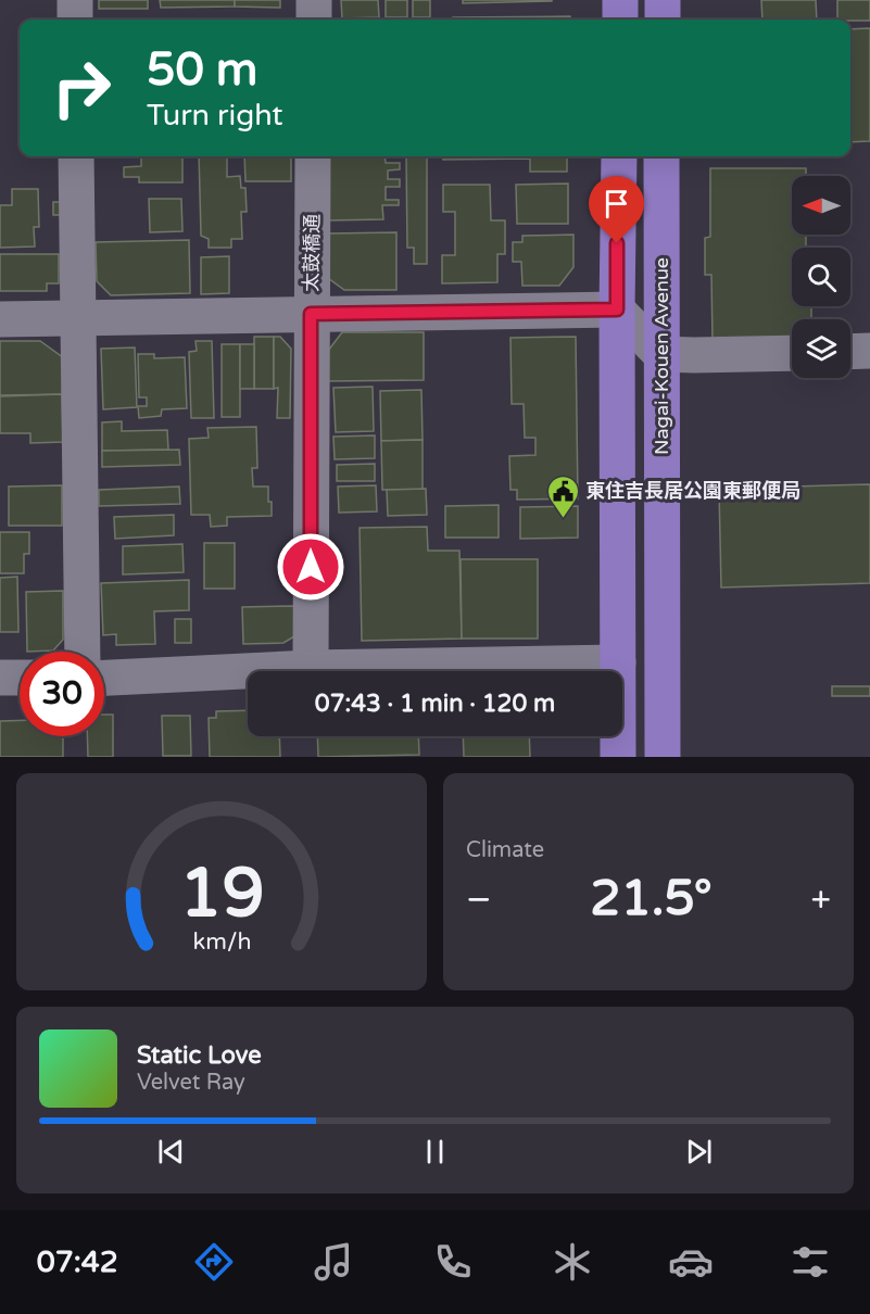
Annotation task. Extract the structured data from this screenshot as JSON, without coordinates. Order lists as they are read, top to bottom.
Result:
{
  "streets": {
    "highway": ["Nagai-Kouen Avenue"],
    "street": ["太鼓橋通"]
  },
  "places": {
    "public building": ["東住吉長居公園東郵便局"]
  },
  "north": "left",
  "page": {
    "turn": ["50 m", "Turn right"],
    "limit": "30",
    "trip": "07:43 · 1 min · 120 m",
    "tile": "Climate",
    "heat": ["−", "21.5°", "+"],
    "song": ["Static Love", "Velvet Ray"],
    "tabs": "07:42",
    "gauge": ["19", "km/h"]
  }
}
